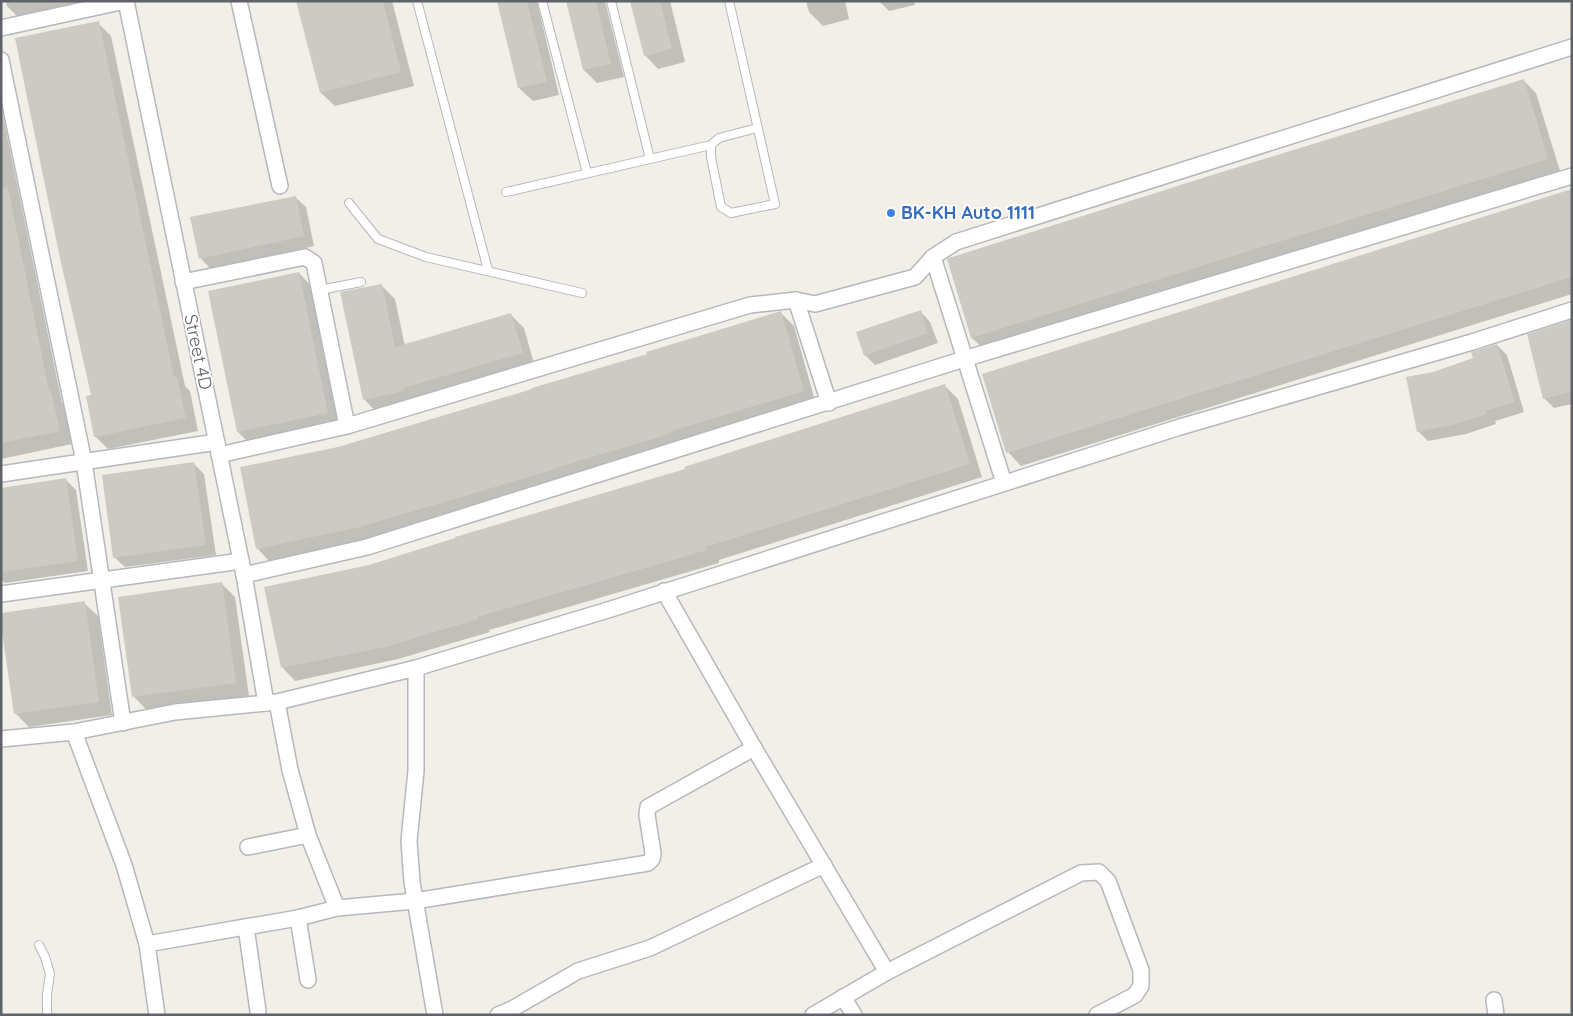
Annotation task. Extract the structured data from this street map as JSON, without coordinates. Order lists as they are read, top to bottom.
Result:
{
  "streets": {
    "street": ["Street 4D"]
  },
  "places": ["BK-KH Auto 1111"]
}
